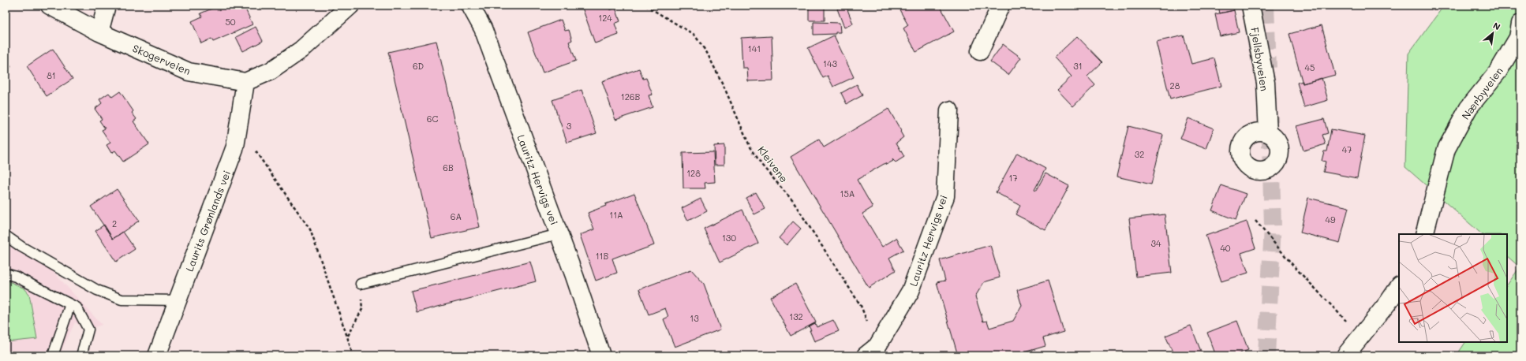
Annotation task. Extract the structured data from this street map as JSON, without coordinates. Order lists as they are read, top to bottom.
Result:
{
  "streets": {
    "street": [
      "Skogerveien",
      "Fjellsbyveien",
      "Nærbyveien",
      "Lauritz Hervigs vei",
      "Laurits Grønlands vei"
    ],
    "path": ["Kleivene"]
  },
  "crossings": [
    ["Skogerveien", "Laurits Grønlands vei"],
    ["Kleivene", "Lauritz Hervigs vei"]
  ],
  "house_numbers": [
    "124",
    "50",
    "141",
    "143",
    "6D",
    "31",
    "45",
    "81",
    "28",
    "126B",
    "6C",
    "3",
    "47",
    "32",
    "6B",
    "128",
    "17",
    "15A",
    "11A",
    "6A",
    "49",
    "2",
    "130",
    "34",
    "40",
    "11B",
    "132",
    "13"
  ],
  "north": "top right"
}
